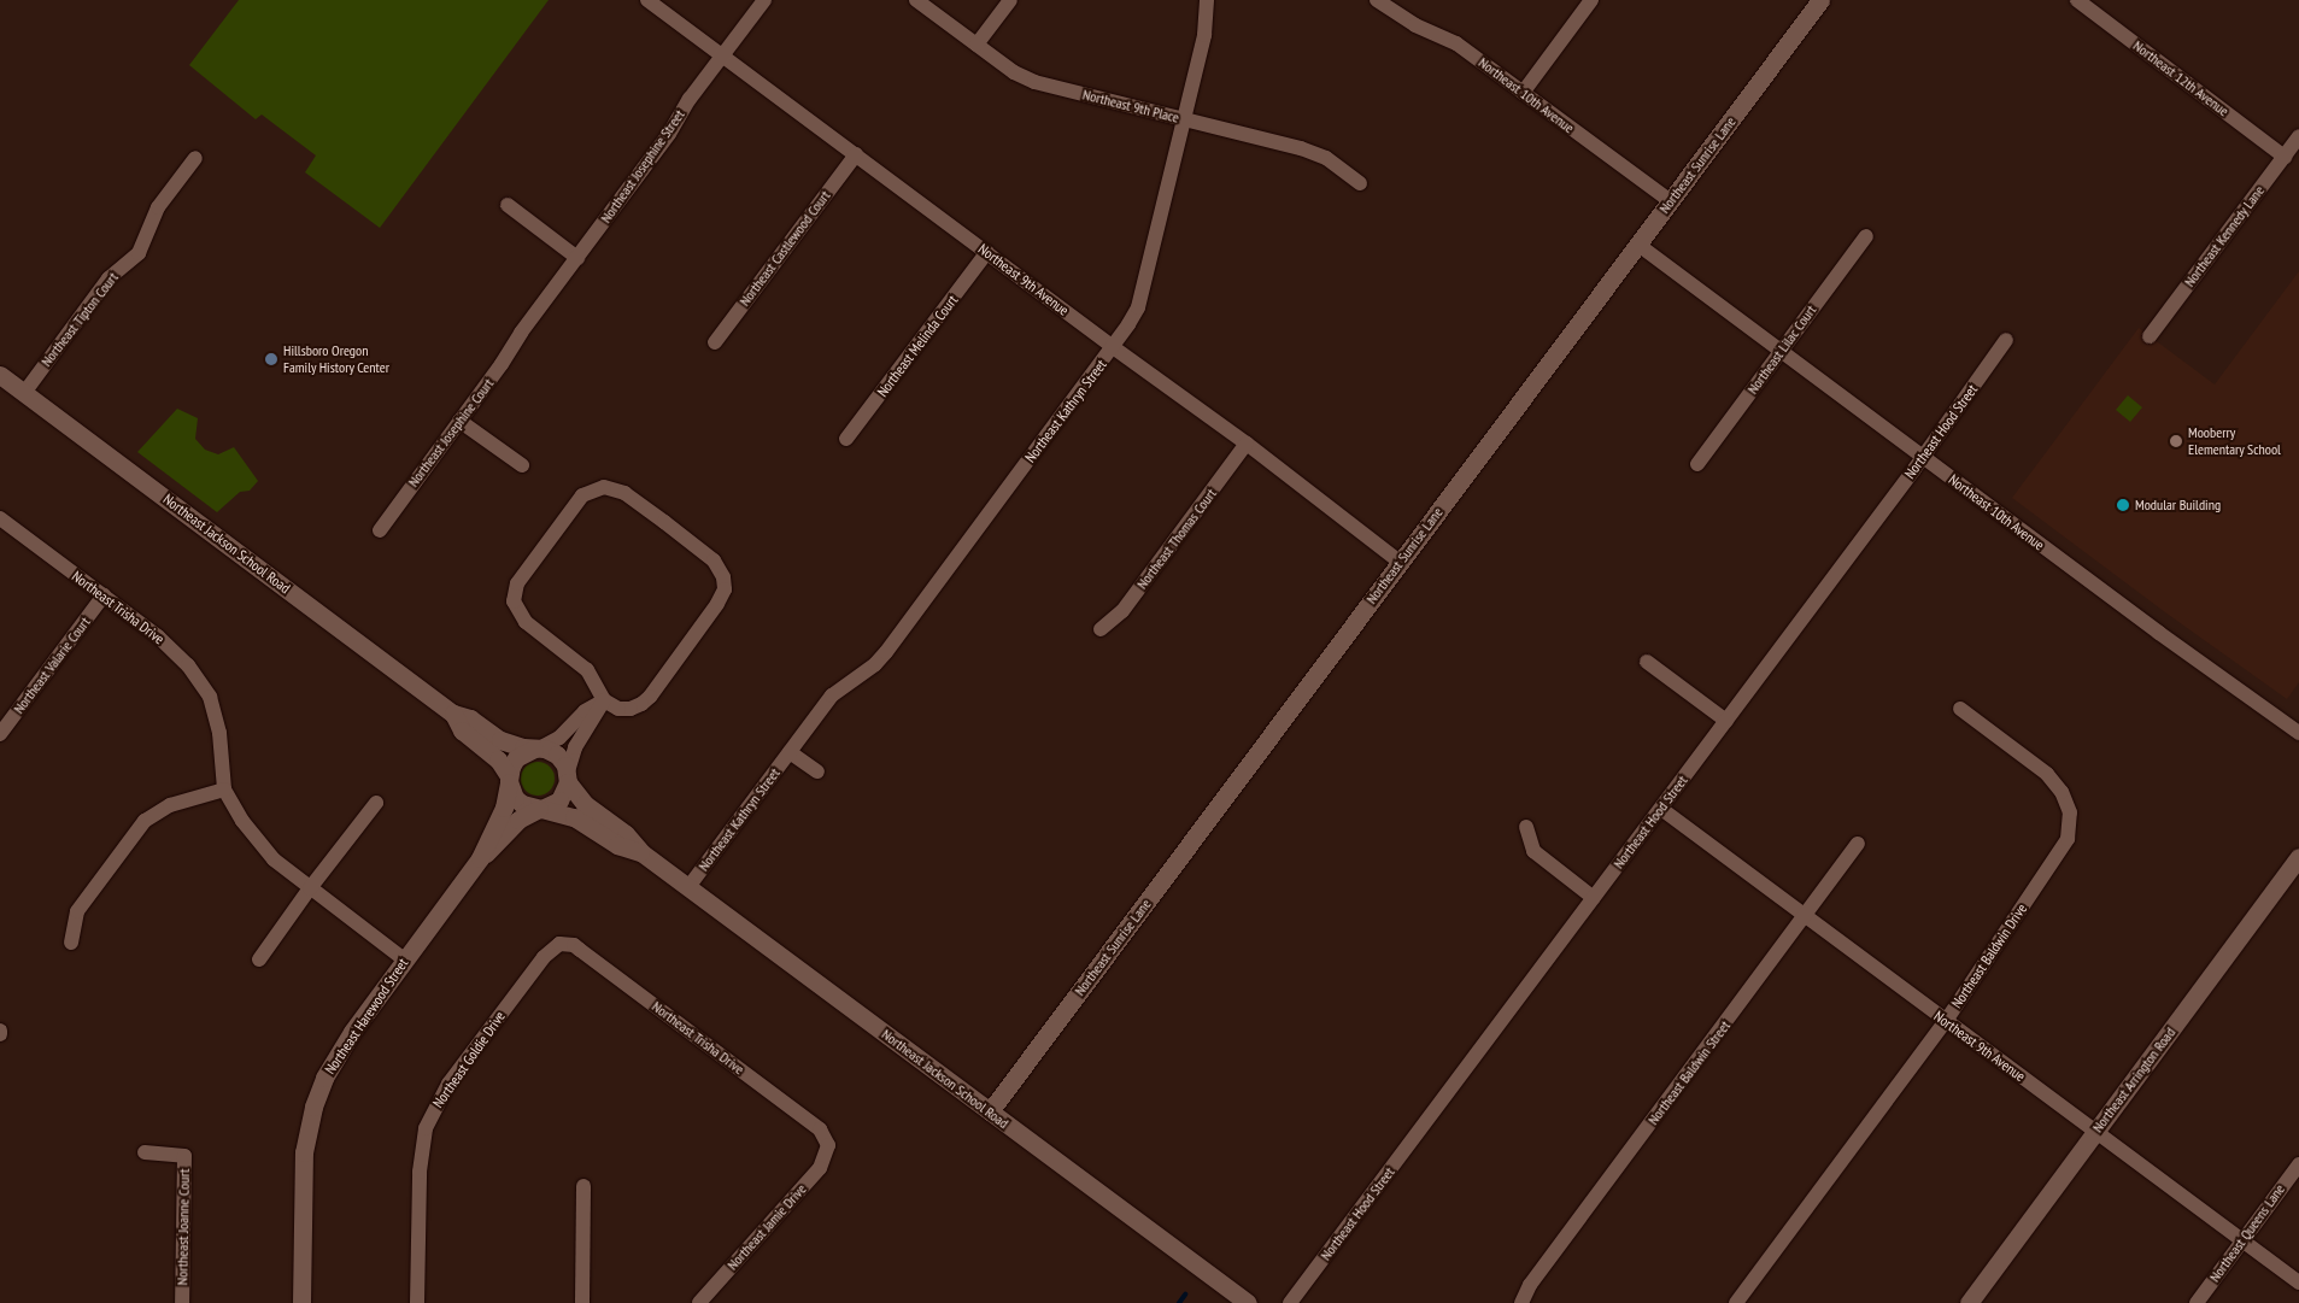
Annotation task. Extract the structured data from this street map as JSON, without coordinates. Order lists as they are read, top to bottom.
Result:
{
  "streets": {
    "street": [
      "Northeast 12th Avenue",
      "Northeast 10th Avenue",
      "Northeast 9th Place",
      "Northeast Sunrise Lane",
      "Northeast Josephine Street",
      "Northeast Kennedy Lane",
      "Northeast Castlewood Court",
      "Northeast 9th Avenue",
      "Northeast Tipton Court",
      "Northeast Melinda Court",
      "Northeast Lilac Court",
      "Northeast Kathryn Street",
      "Northeast Hood Street",
      "Northeast Josephine Court",
      "Northeast Thomas Court",
      "Northeast Jackson School Road",
      "Northeast Trisha Drive",
      "Northeast Valarie Court",
      "Northeast Baldwin Drive",
      "Northeast Harewood Street",
      "Northeast Goldie Drive",
      "Northeast Baldwin Street",
      "Northeast Arrington Road",
      "Northeast Joanne Court",
      "Northeast Jamie Drive",
      "Northeast Queens Lane"
    ]
  },
  "crossings": [
    ["Northeast 12th Avenue", "Northeast Kennedy Lane"],
    ["Northeast 10th Avenue", "Northeast Sunrise Lane"],
    ["Northeast 10th Avenue", "Northeast Lilac Court"],
    ["Northeast 10th Avenue", "Northeast Hood Street"],
    ["Northeast 9th Place", "Northeast Kathryn Street"],
    ["Northeast Sunrise Lane", "Northeast 9th Avenue"],
    ["Northeast Sunrise Lane", "Northeast Jackson School Road"],
    ["Northeast Josephine Street", "Northeast 9th Avenue"],
    ["Northeast Josephine Street", "Northeast Josephine Court"],
    ["Northeast Castlewood Court", "Northeast 9th Avenue"],
    ["Northeast 9th Avenue", "Northeast Melinda Court"],
    ["Northeast 9th Avenue", "Northeast Kathryn Street"],
    ["Northeast 9th Avenue", "Northeast Hood Street"],
    ["Northeast 9th Avenue", "Northeast Thomas Court"],
    ["Northeast 9th Avenue", "Northeast Baldwin Drive"],
    ["Northeast 9th Avenue", "Northeast Baldwin Street"],
    ["Northeast 9th Avenue", "Northeast Arrington Road"],
    ["Northeast 9th Avenue", "Northeast Queens Lane"],
    ["Northeast Tipton Court", "Northeast Jackson School Road"],
    ["Northeast Kathryn Street", "Northeast Jackson School Road"],
    ["Northeast Jackson School Road", "Northeast Harewood Street"],
    ["Northeast Trisha Drive", "Northeast Valarie Court"],
    ["Northeast Trisha Drive", "Northeast Harewood Street"],
    ["Northeast Trisha Drive", "Northeast Goldie Drive"],
    ["Northeast Trisha Drive", "Northeast Jamie Drive"]
  ],
  "places": ["Hillsboro Oregon Family History Center", "Mooberry Elementary School", "Modular Building"]
}
